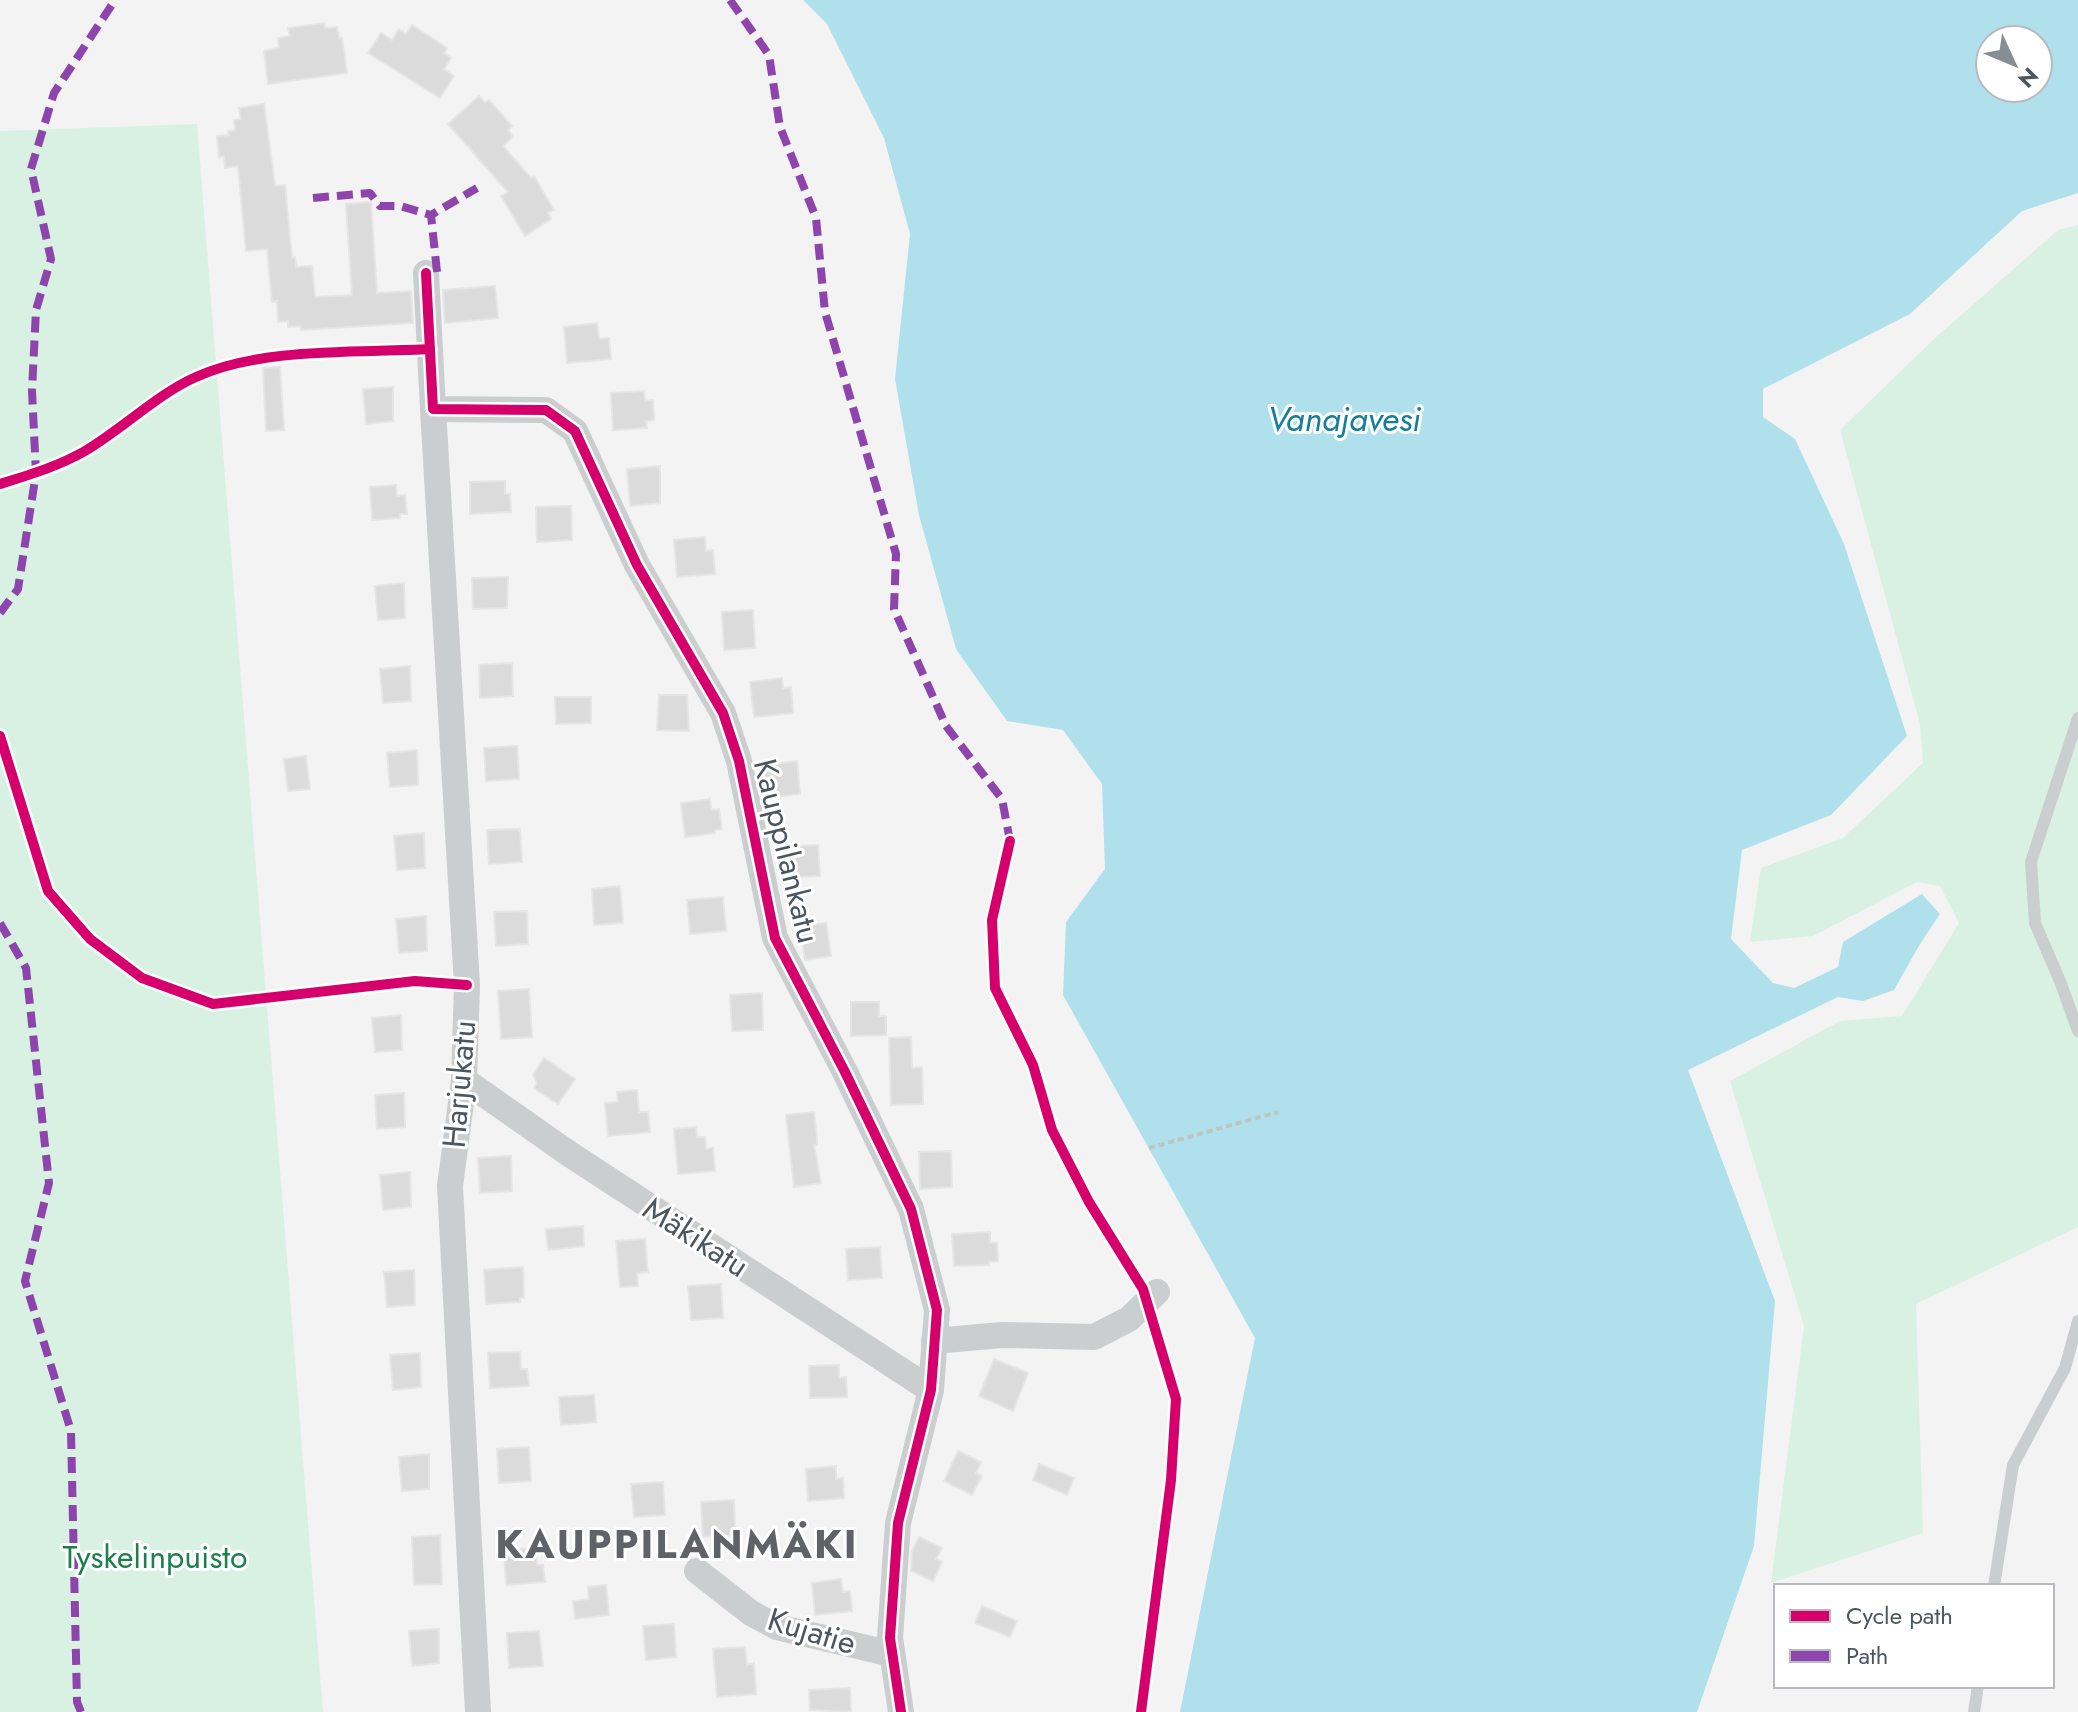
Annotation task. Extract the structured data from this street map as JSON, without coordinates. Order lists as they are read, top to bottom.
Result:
{
  "streets": {
    "street": [
      "Kauppilankatu",
      "Harjukatu",
      "Mäkikatu",
      "Kujatie"
    ]
  },
  "crossings": [
    ["Kauppilankatu", "Harjukatu"],
    ["Kauppilankatu", "Mäkikatu"],
    ["Kauppilankatu", "Kujatie"],
    ["Harjukatu", "Mäkikatu"]
  ],
  "districts": ["KAUPPILANMÄKI"],
  "water": ["Vanajavesi"],
  "parks": ["Tyskelinpuisto"],
  "legend": ["Cycle path", "Path"],
  "north": "bottom right"
}
